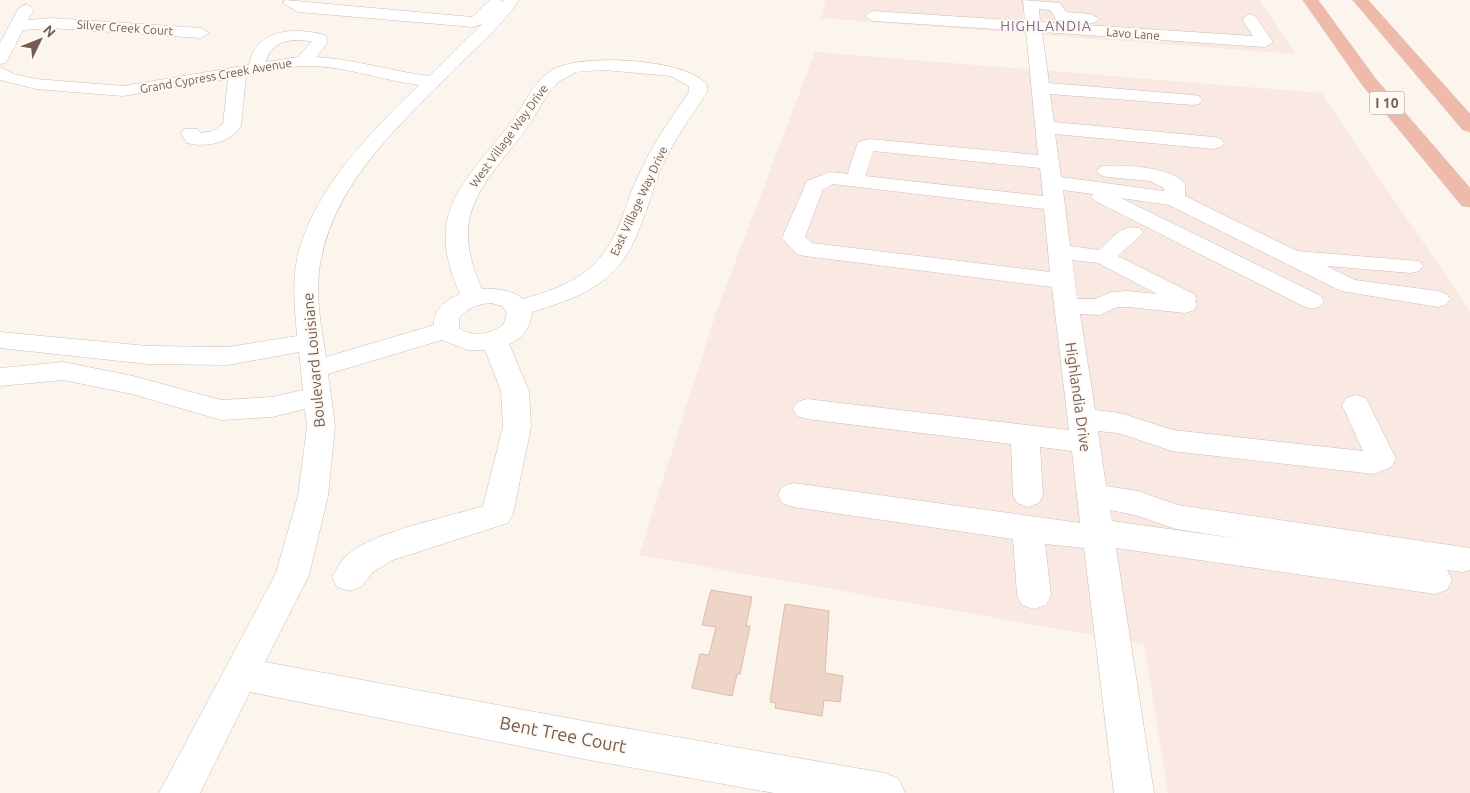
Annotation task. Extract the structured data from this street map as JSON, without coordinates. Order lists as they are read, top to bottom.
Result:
{
  "streets": {
    "highway": ["I 10"],
    "street": [
      "Silver Creek Court",
      "Lavo Lane",
      "Grand Cypress Creek Avenue",
      "West Village Way Drive",
      "East Village Way Drive",
      "Boulevard Louisiane",
      "Highlandia Drive",
      "Bent Tree Court"
    ]
  },
  "crossings": [
    ["Lavo Lane", "Highlandia Drive"],
    ["Grand Cypress Creek Avenue", "Boulevard Louisiane"],
    ["West Village Way Drive", "East Village Way Drive"],
    ["Boulevard Louisiane", "Bent Tree Court"]
  ],
  "districts": ["HIGHLANDIA"],
  "north": "top right"
}
